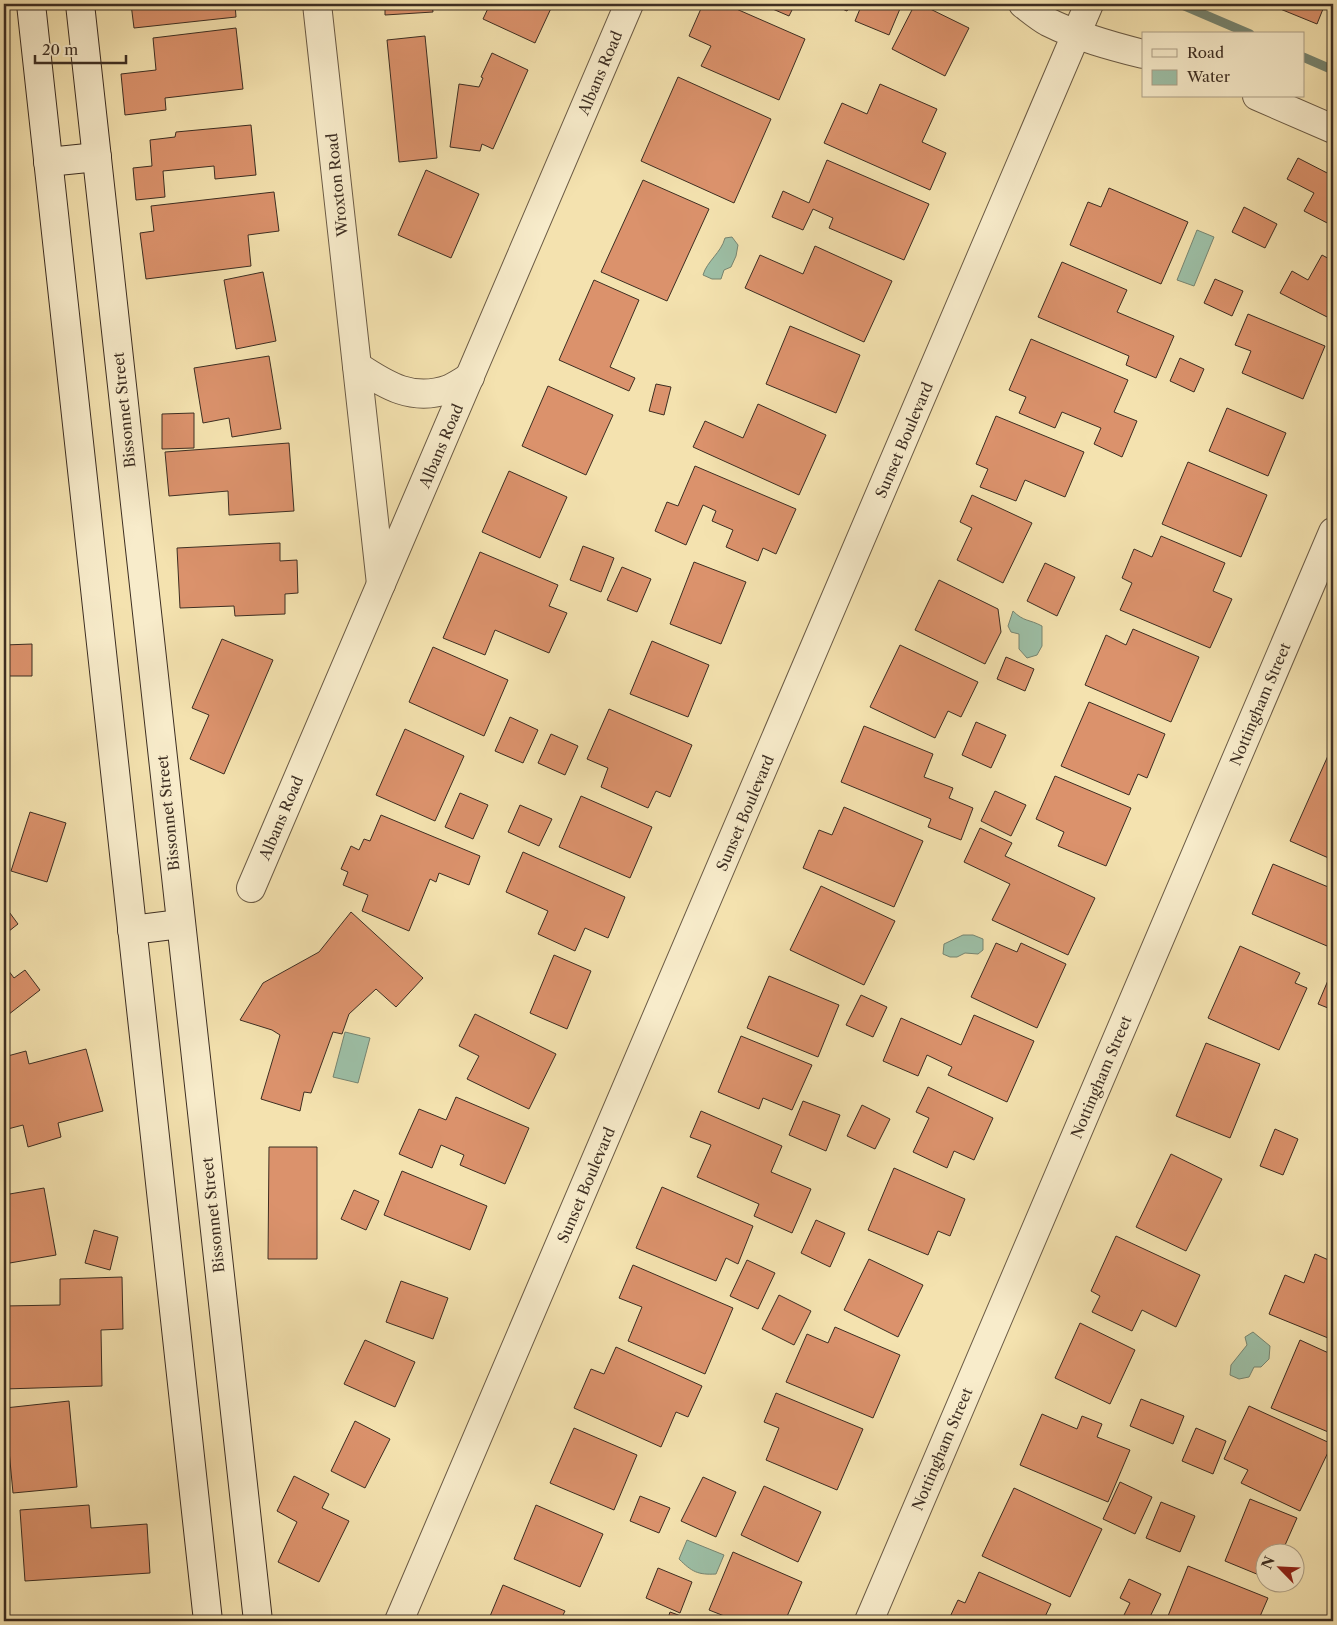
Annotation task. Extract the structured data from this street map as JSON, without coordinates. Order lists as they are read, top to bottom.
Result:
{
  "streets": {
    "street": [
      "Albans Road",
      "Wroxton Road",
      "Bissonnet Street",
      "Sunset Boulevard",
      "Nottingham Street"
    ]
  },
  "crossings": [
    ["Albans Road", "Wroxton Road"]
  ],
  "legend": ["Road", "Water"],
  "scale_bar": "20 m",
  "north": "top left"
}
